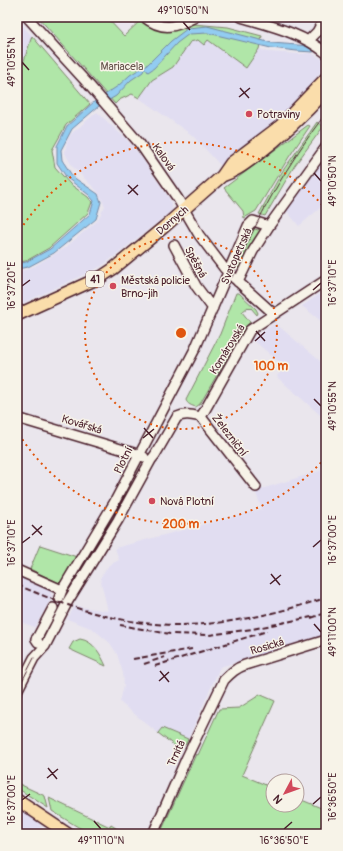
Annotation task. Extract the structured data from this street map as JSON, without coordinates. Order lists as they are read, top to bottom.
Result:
{
  "streets": {
    "main road": ["Dornych", "41"],
    "street": [
      "Kalová",
      "Svatopetrská",
      "Spěšná",
      "Komárovská",
      "Kovářská",
      "Železniční",
      "Plotní",
      "Rosická",
      "Trnitá"
    ]
  },
  "crossings": [
    ["Kalová", "Dornych"],
    ["Kalová", "Svatopetrská"],
    ["Kalová", "Komárovská"],
    ["Dornych", "41"],
    ["Svatopetrská", "Spěšná"],
    ["Svatopetrská", "Plotní"],
    ["Spěšná", "Plotní"],
    ["Komárovská", "Železniční"],
    ["Kovářská", "Železniční"],
    ["Kovářská", "Plotní"],
    ["Rosická", "Trnitá"]
  ],
  "parks": ["Mariacela"],
  "places": ["Potraviny", "Městská policie Brno-jih", "Nová Plotní"],
  "north": "bottom left",
  "coordinates": [
    "49°10'50\"N",
    "49°10'55\"N",
    "16°37'10\"E",
    "16°37'20\"E",
    "16°37'00\"E",
    "49°11'00\"N",
    "16°36'50\"E",
    "49°11'10\"N"
  ],
  "rings": ["100 m", "200 m"]
}
